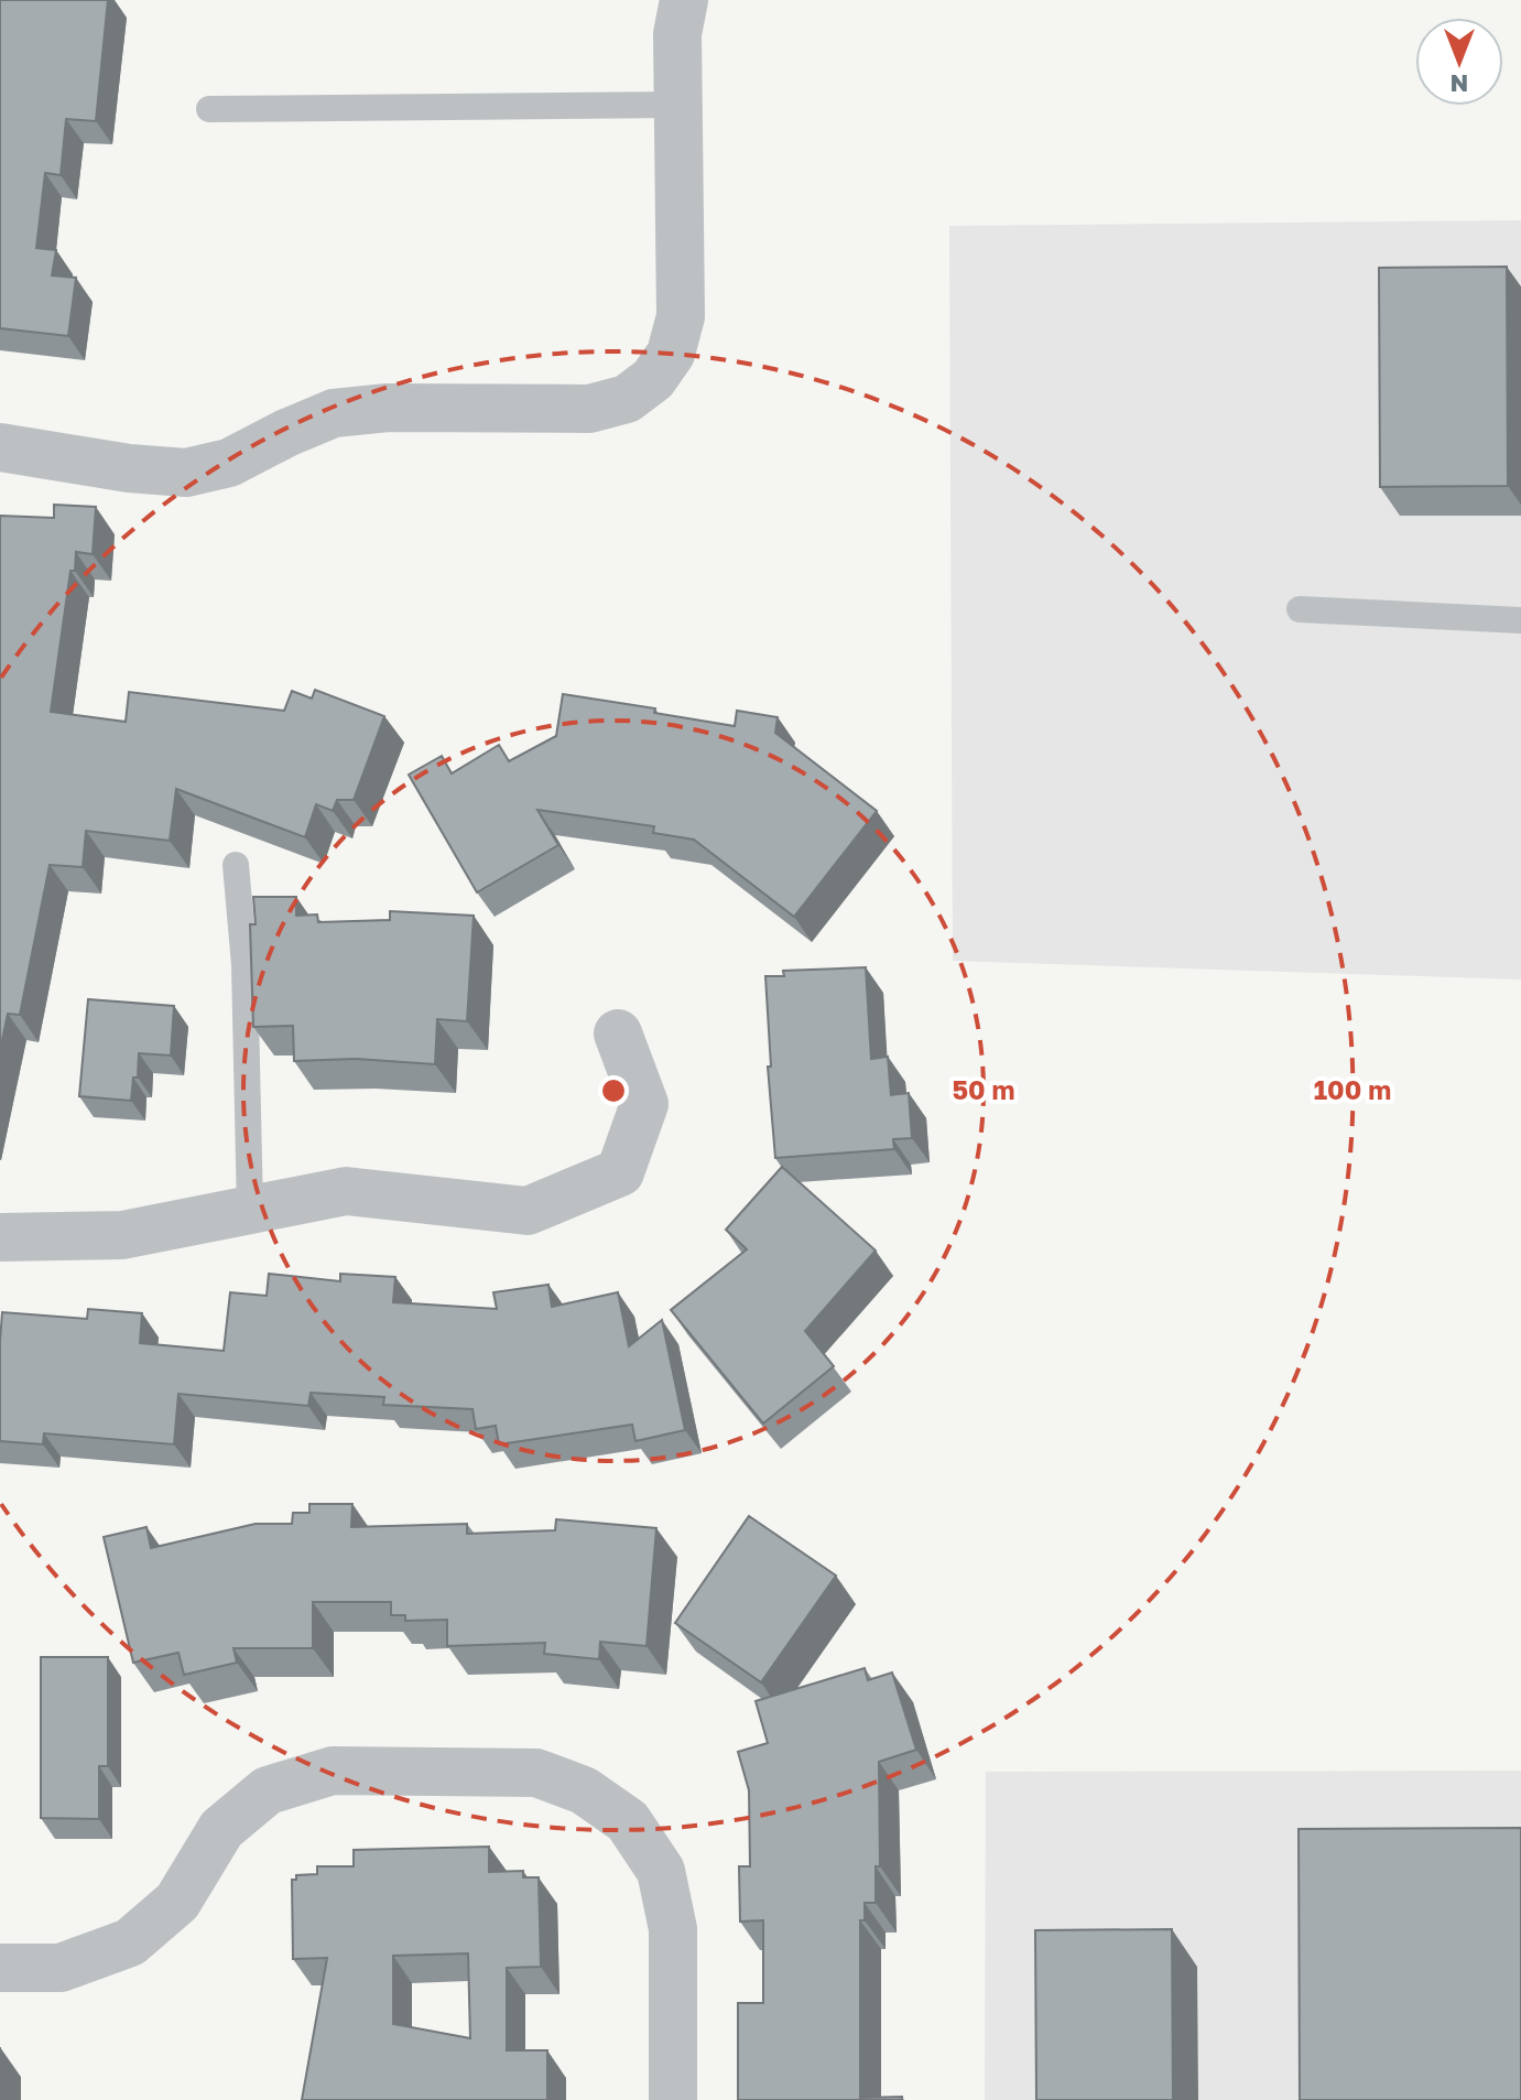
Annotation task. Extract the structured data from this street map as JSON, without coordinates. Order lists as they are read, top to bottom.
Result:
{
  "north": "bottom",
  "rings": ["50 m", "100 m"]
}
